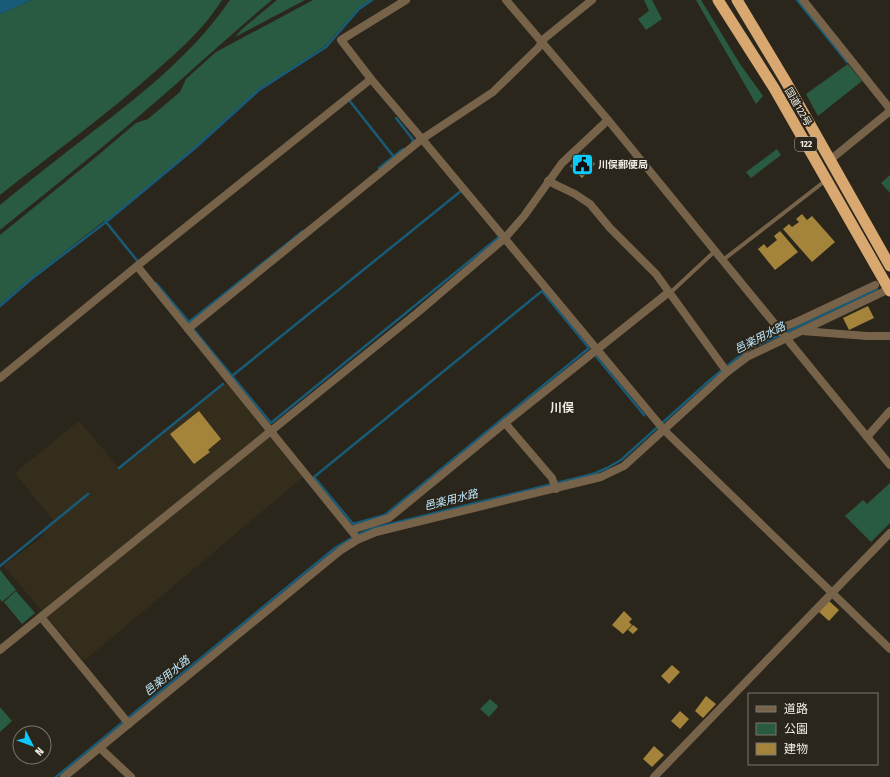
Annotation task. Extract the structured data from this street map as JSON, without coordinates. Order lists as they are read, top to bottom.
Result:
{
  "streets": {
    "highway": ["国道122号", "122"]
  },
  "districts": ["川俣"],
  "water": ["邑楽用水路"],
  "places": {
    "public building": ["川俣郵便局"]
  },
  "legend": ["道路", "公園", "建物"],
  "north": "bottom right"
}
